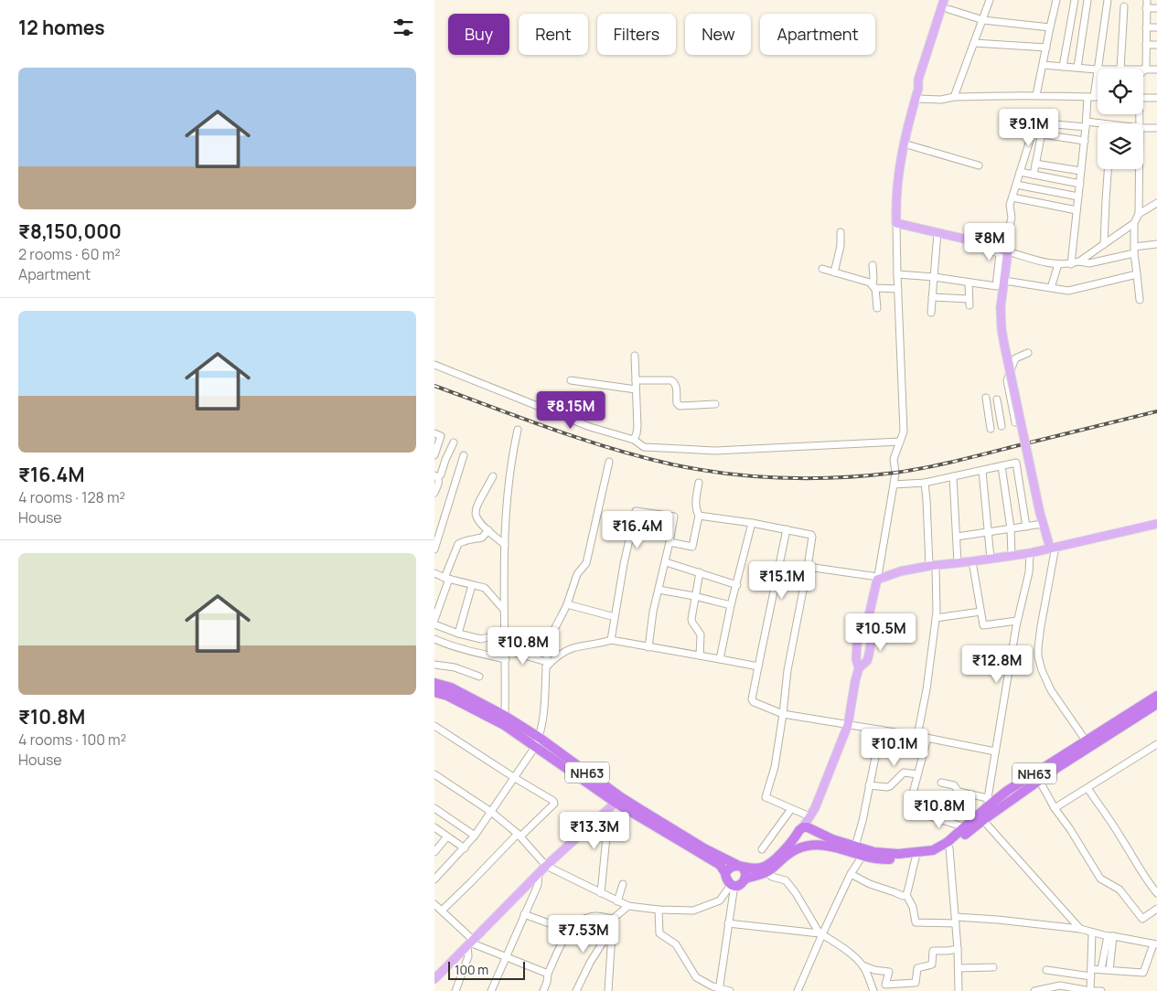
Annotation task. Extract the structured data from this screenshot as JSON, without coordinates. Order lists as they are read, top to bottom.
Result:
{
  "streets": {
    "highway": ["NH63"]
  },
  "scale_bar": "100 m",
  "page": {
    "heading": "12 homes",
    "chip": [
      "Buy",
      "Rent",
      "Filters",
      "New",
      "Apartment"
    ],
    "list": [
      {
        "name": "₹8,150,000",
        "note": "2 rooms · 60 m² · Apartment"
      },
      {
        "name": "₹16.4M",
        "note": "4 rooms · 128 m² · House"
      },
      {
        "name": "₹10.8M",
        "note": "4 rooms · 100 m² · House"
      }
    ],
    "price": [
      "₹9.1M",
      "₹8M",
      "₹8.15M",
      "₹16.4M",
      "₹15.1M",
      "₹10.5M",
      "₹10.8M",
      "₹12.8M",
      "₹10.1M",
      "₹10.8M",
      "₹13.3M",
      "₹7.53M"
    ],
    "scale": "100 m"
  }
}
